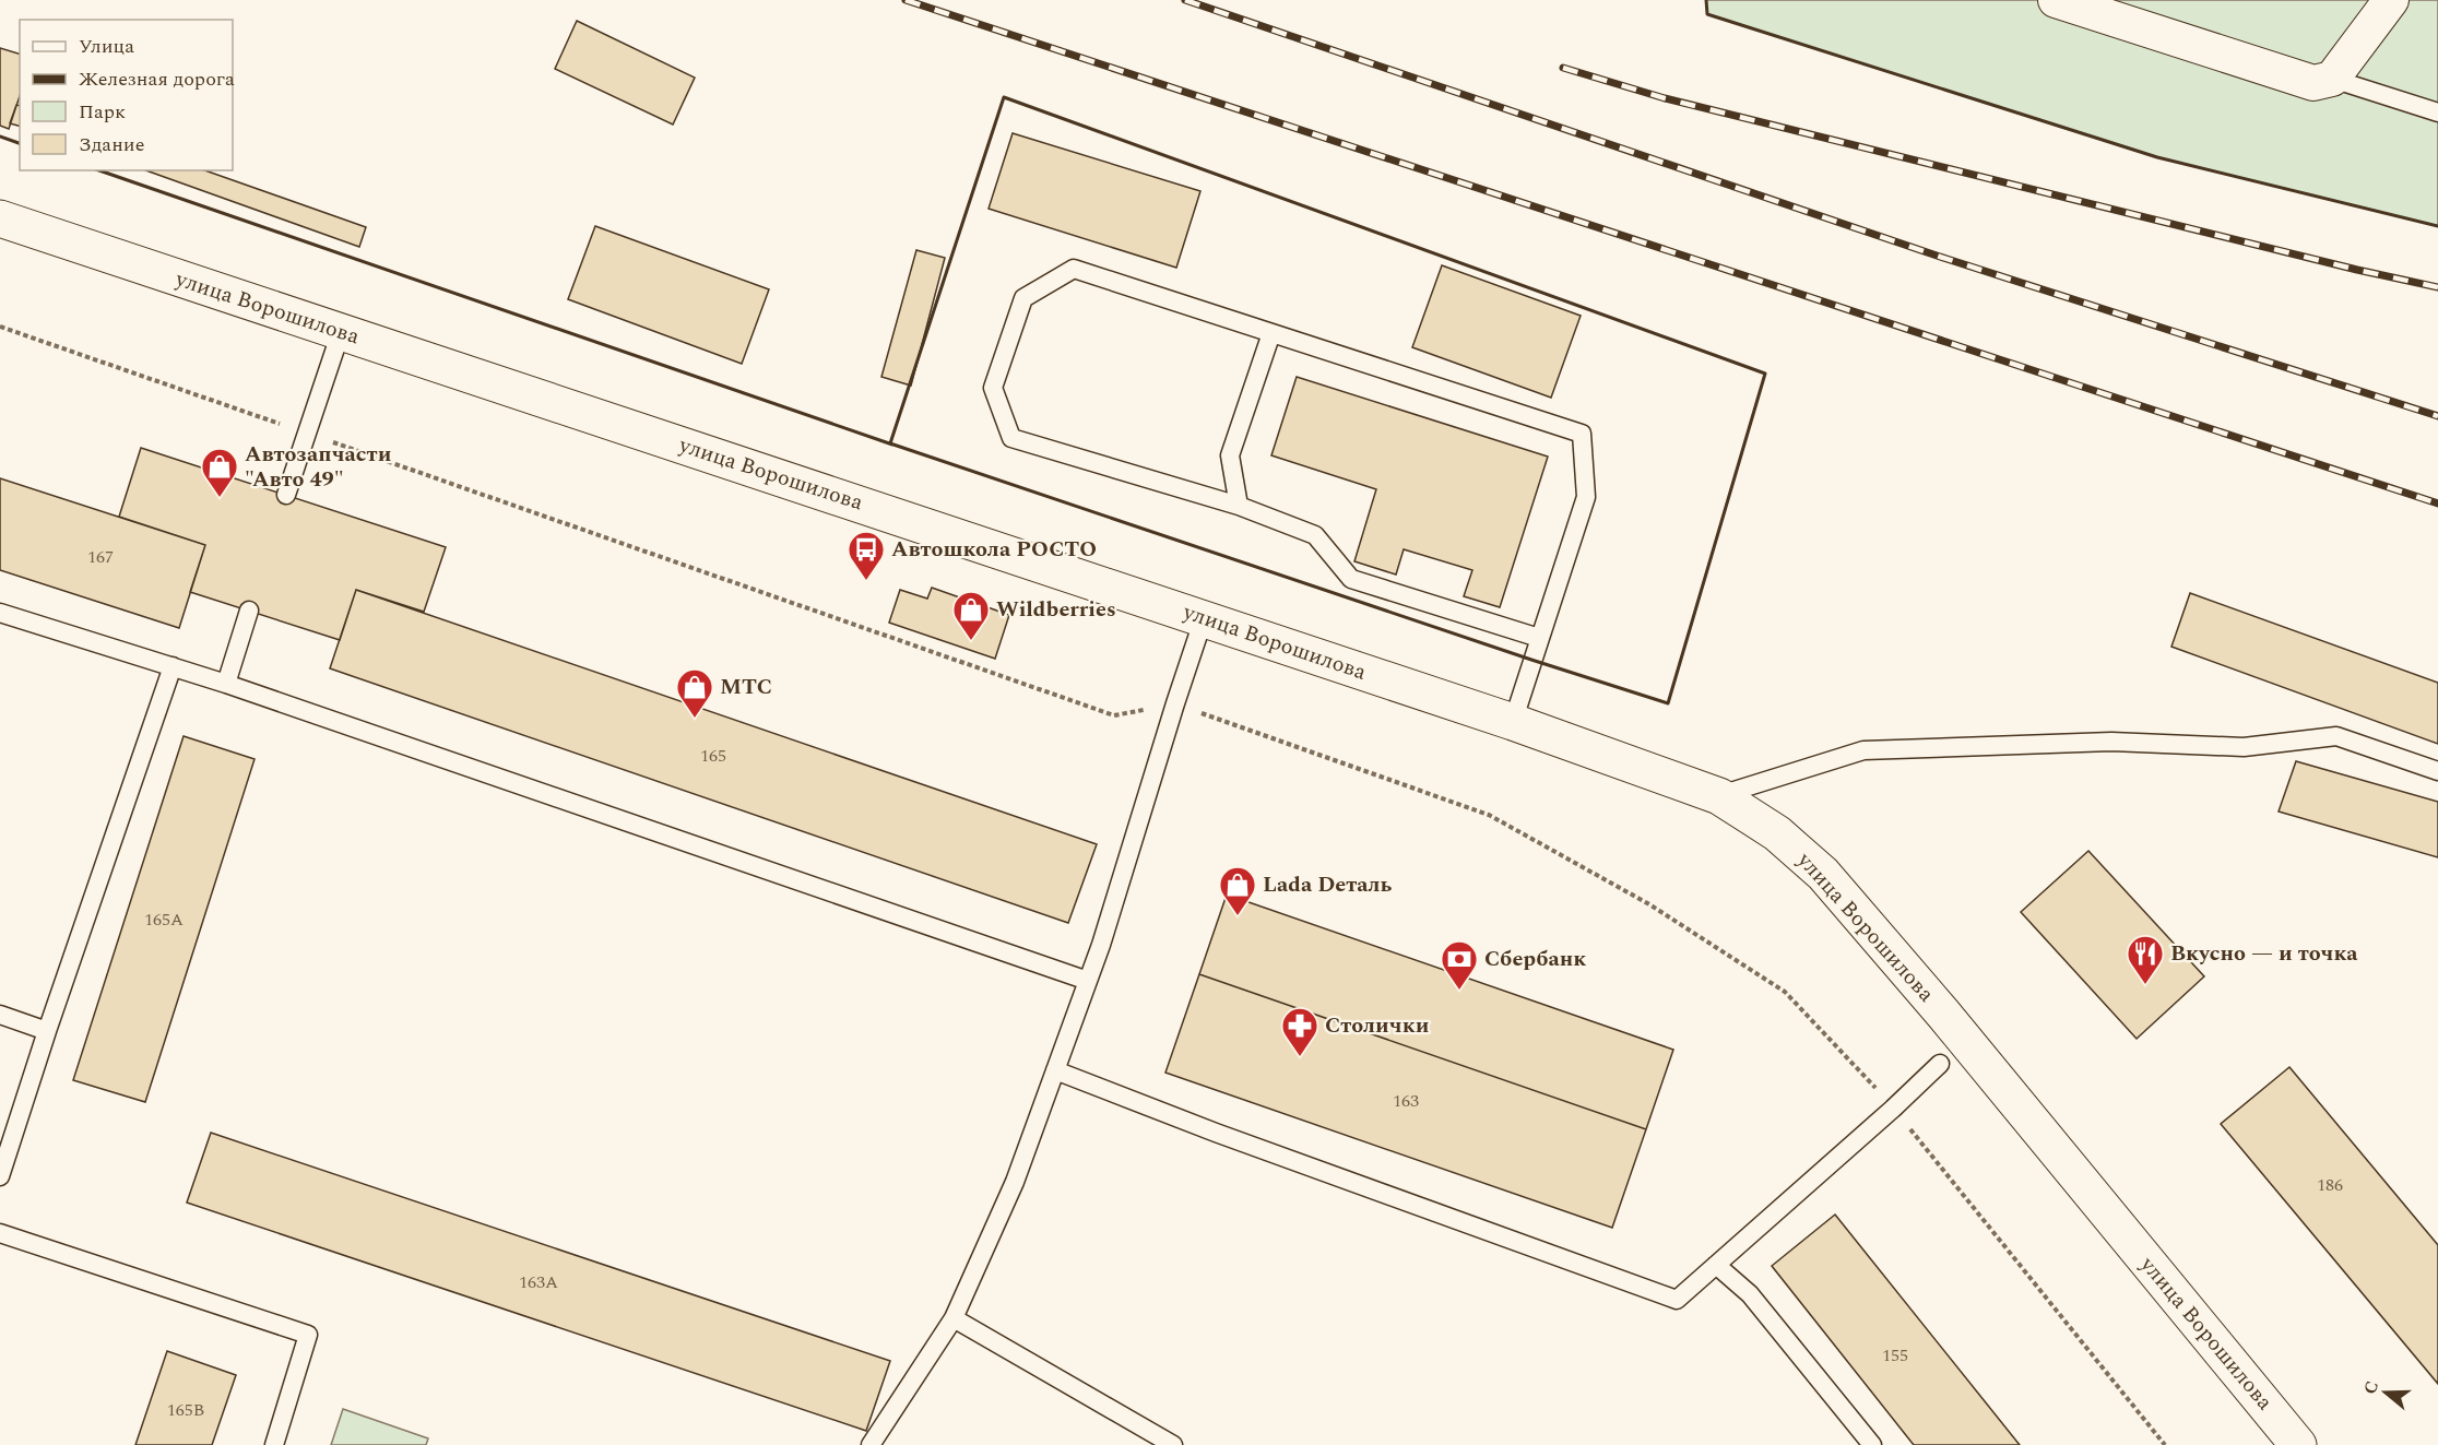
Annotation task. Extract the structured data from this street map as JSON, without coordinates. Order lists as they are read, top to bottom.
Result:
{
  "streets": {
    "main road": ["улица Ворошилова"]
  },
  "places": {
    "shop": [
      "Автозапчасти \"Авто 49\"",
      "Wildberries",
      "МТС",
      "Lada Dеталь"
    ],
    "bus stop": ["Автошкола РОСТО"],
    "restaurant": ["Вкусно — и точка"],
    "bank": ["Сбербанк"],
    "pharmacy": ["Столички"]
  },
  "house_numbers": [
    "167",
    "165",
    "165А",
    "163",
    "186",
    "163А",
    "155",
    "165В"
  ],
  "legend": [
    "Улица",
    "Железная дорога",
    "Парк",
    "Здание"
  ],
  "north": "left"
}
